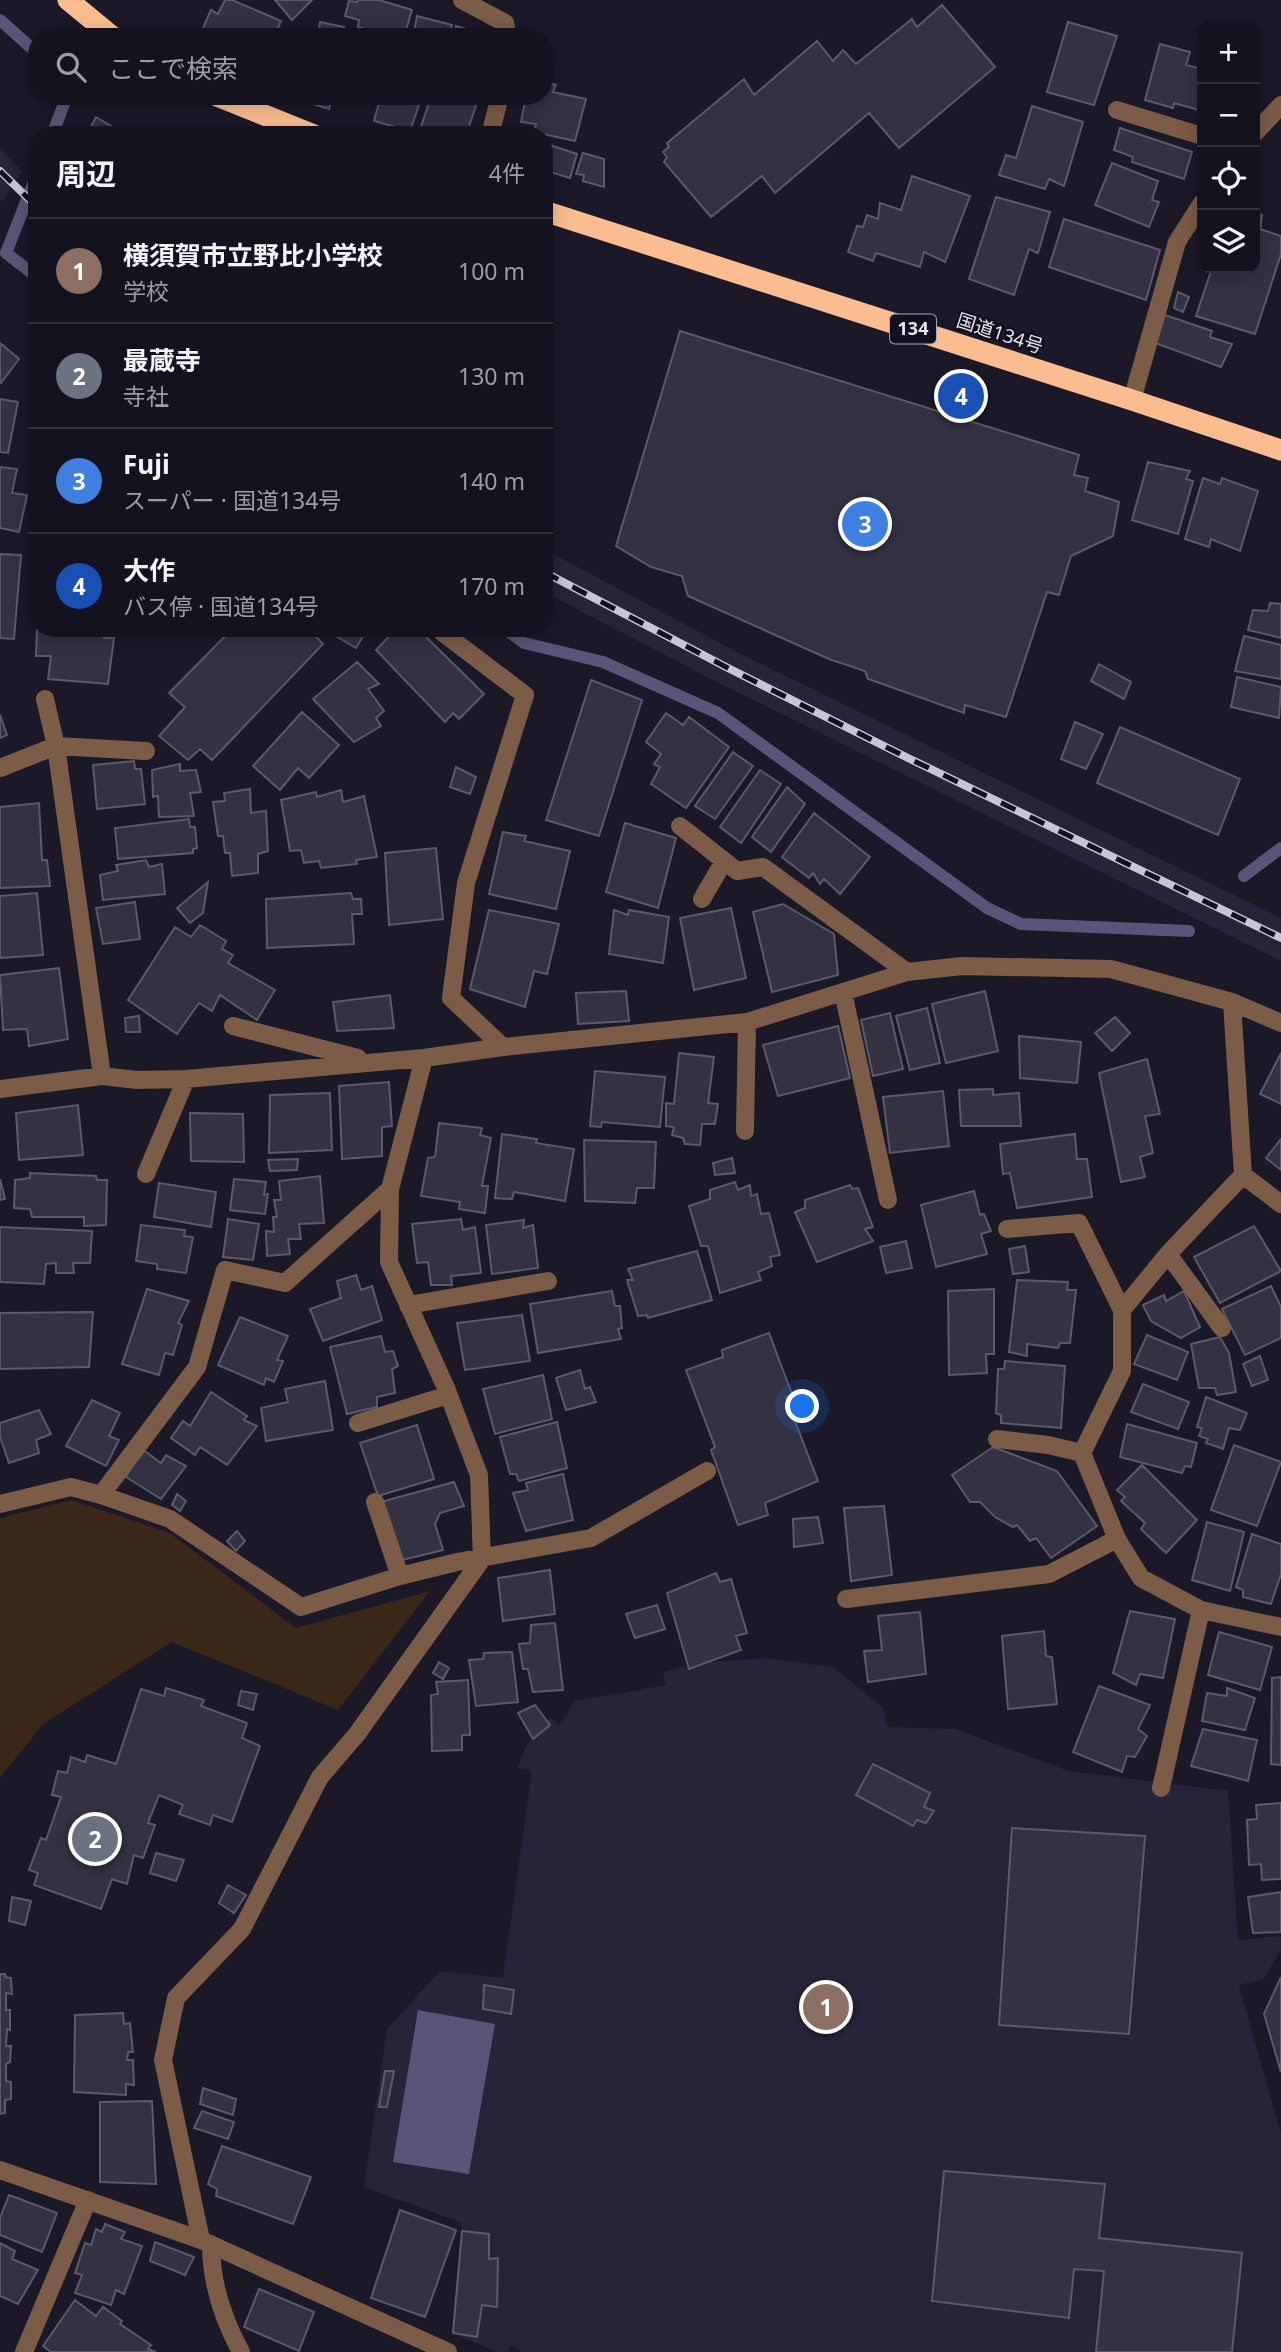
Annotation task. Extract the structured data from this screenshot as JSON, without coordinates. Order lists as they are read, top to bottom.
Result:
{
  "streets": {
    "highway": ["134", "国道134号"]
  },
  "page": {
    "map_buttons": ["+", "−"],
    "search": "ここで検索",
    "heading": ["周辺", "4件"],
    "list": [
      {
        "mark": "1",
        "name": "横須賀市立野比小学校",
        "note": "学校",
        "value": "100 m"
      },
      {
        "mark": "2",
        "name": "最蔵寺",
        "note": "寺社",
        "value": "130 m"
      },
      {
        "mark": "3",
        "name": "Fuji",
        "note": "スーパー · 国道134号",
        "value": "140 m"
      },
      {
        "mark": "4",
        "name": "大作",
        "note": "バス停 · 国道134号",
        "value": "170 m"
      }
    ],
    "pins": [
      "4",
      "3",
      "2",
      "1"
    ]
  }
}
